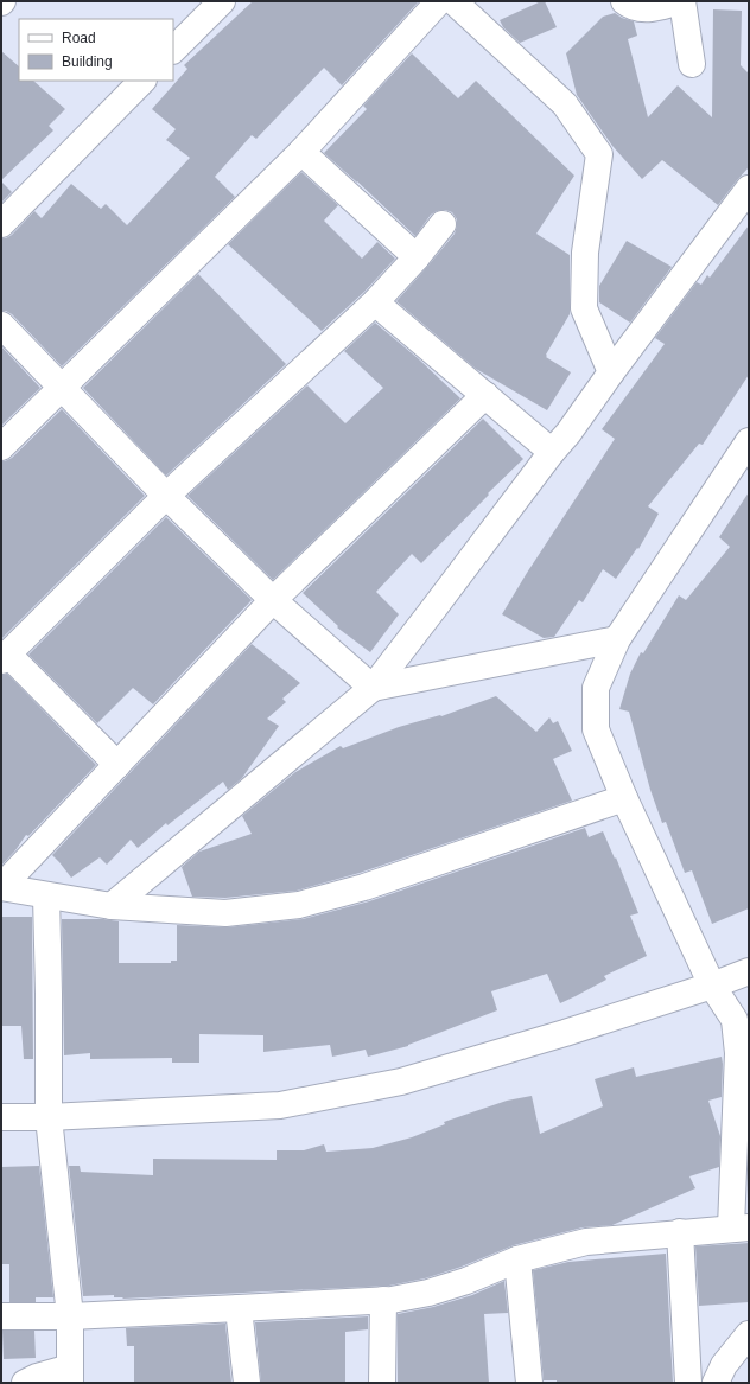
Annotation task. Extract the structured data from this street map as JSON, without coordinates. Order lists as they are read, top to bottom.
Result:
{
  "legend": ["Road", "Building"]
}
